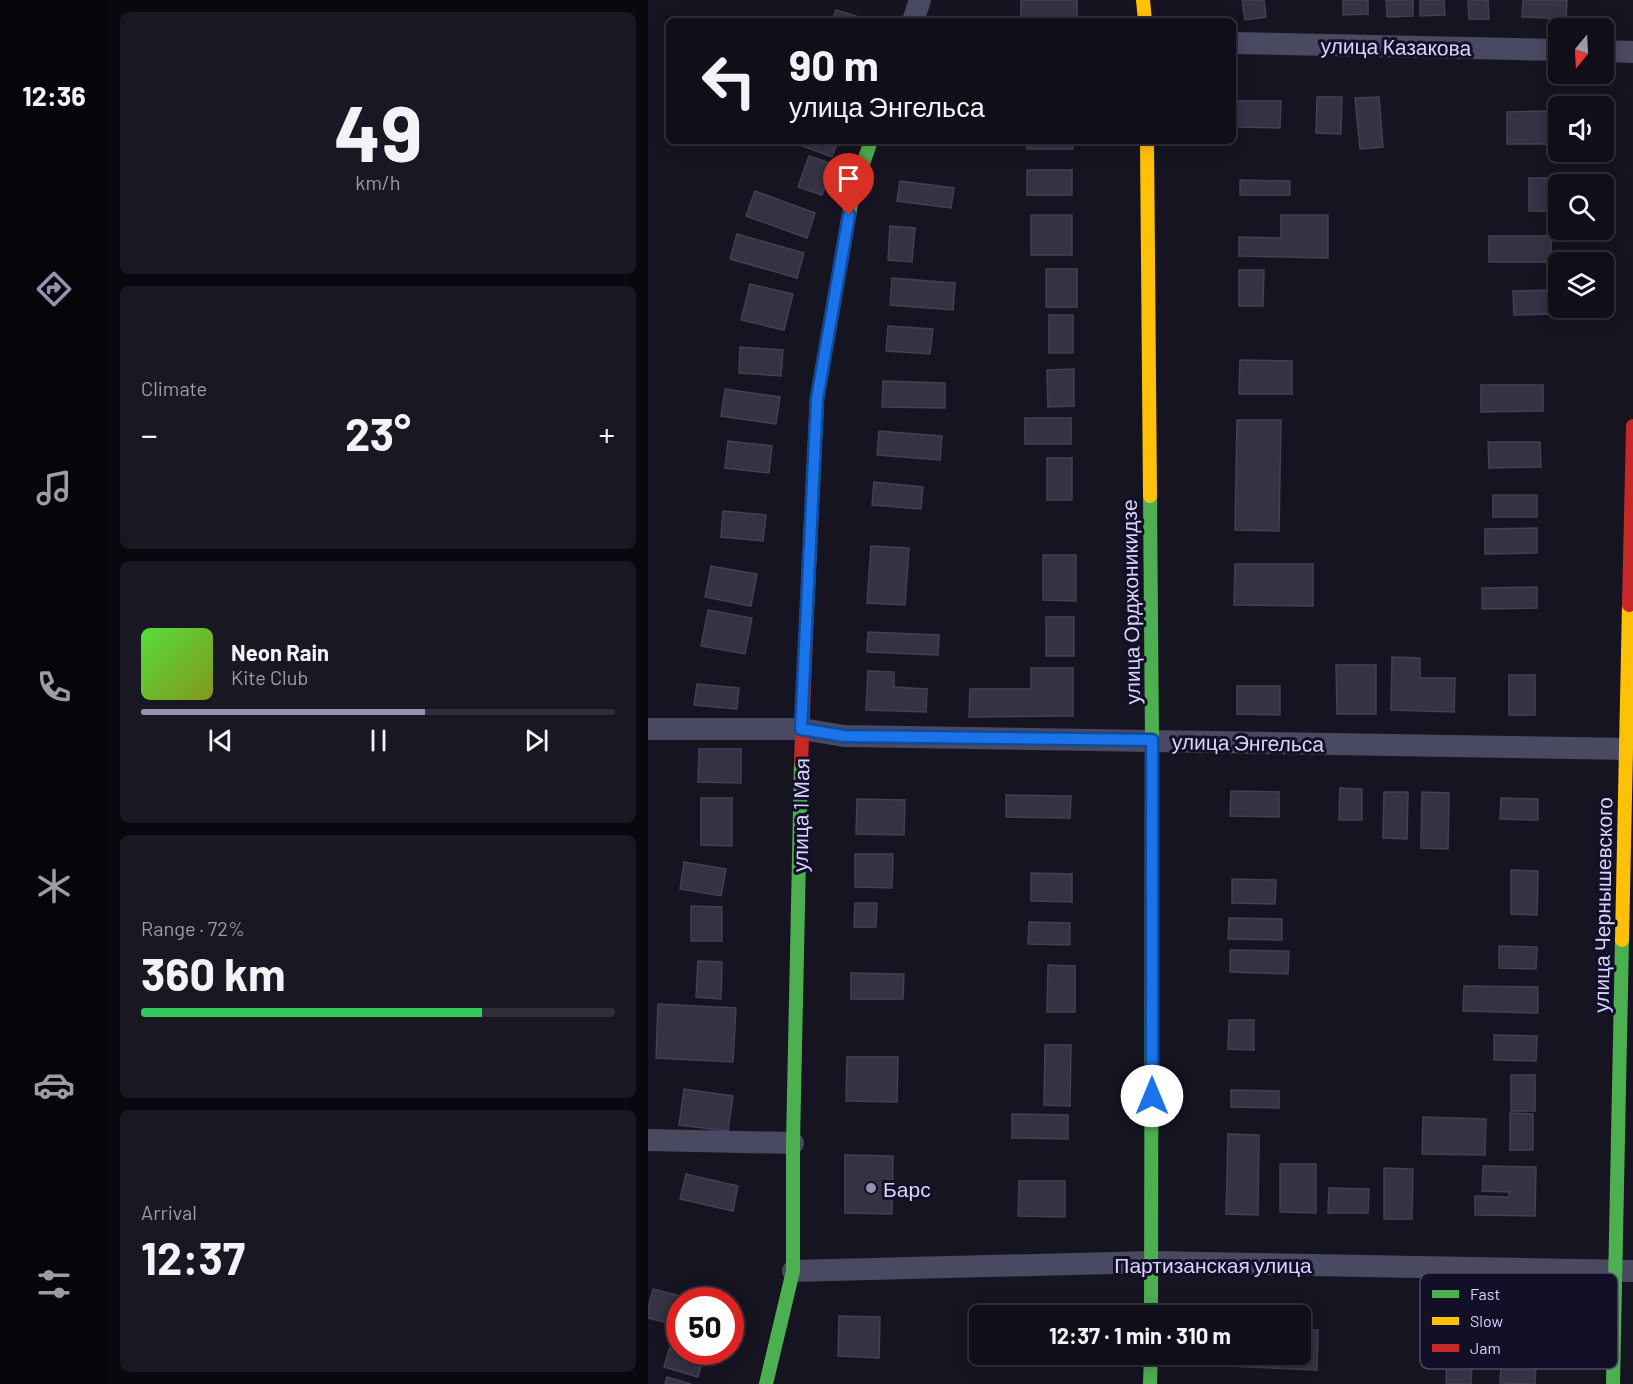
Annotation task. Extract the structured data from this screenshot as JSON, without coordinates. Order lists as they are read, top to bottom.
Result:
{
  "streets": {
    "street": [
      "улица Казакова",
      "улица Орджоникидзе",
      "улица Энгельса",
      "улица 1 Мая",
      "улица Чернышевского",
      "Партизанская улица"
    ]
  },
  "crossings": [
    ["улица Орджоникидзе", "улица Энгельса"],
    ["улица Орджоникидзе", "Партизанская улица"],
    ["улица Энгельса", "улица 1 Мая"],
    ["улица Энгельса", "улица Чернышевского"],
    ["улица 1 Мая", "Партизанская улица"],
    ["улица Чернышевского", "Партизанская улица"]
  ],
  "places": ["Барс"],
  "legend": ["Fast", "Slow", "Jam"],
  "north": "bottom",
  "page": {
    "tabs": "12:36",
    "tile": [
      ["49", "km/h"],
      "Climate",
      ["Range · 72%", "360 km"],
      ["Arrival", "12:37"]
    ],
    "turn": ["90 m", "улица Энгельса"],
    "heat": ["−", "23°", "+"],
    "song": ["Neon Rain", "Kite Club"],
    "limit": "50",
    "trip": "12:37 · 1 min · 310 m"
  }
}
